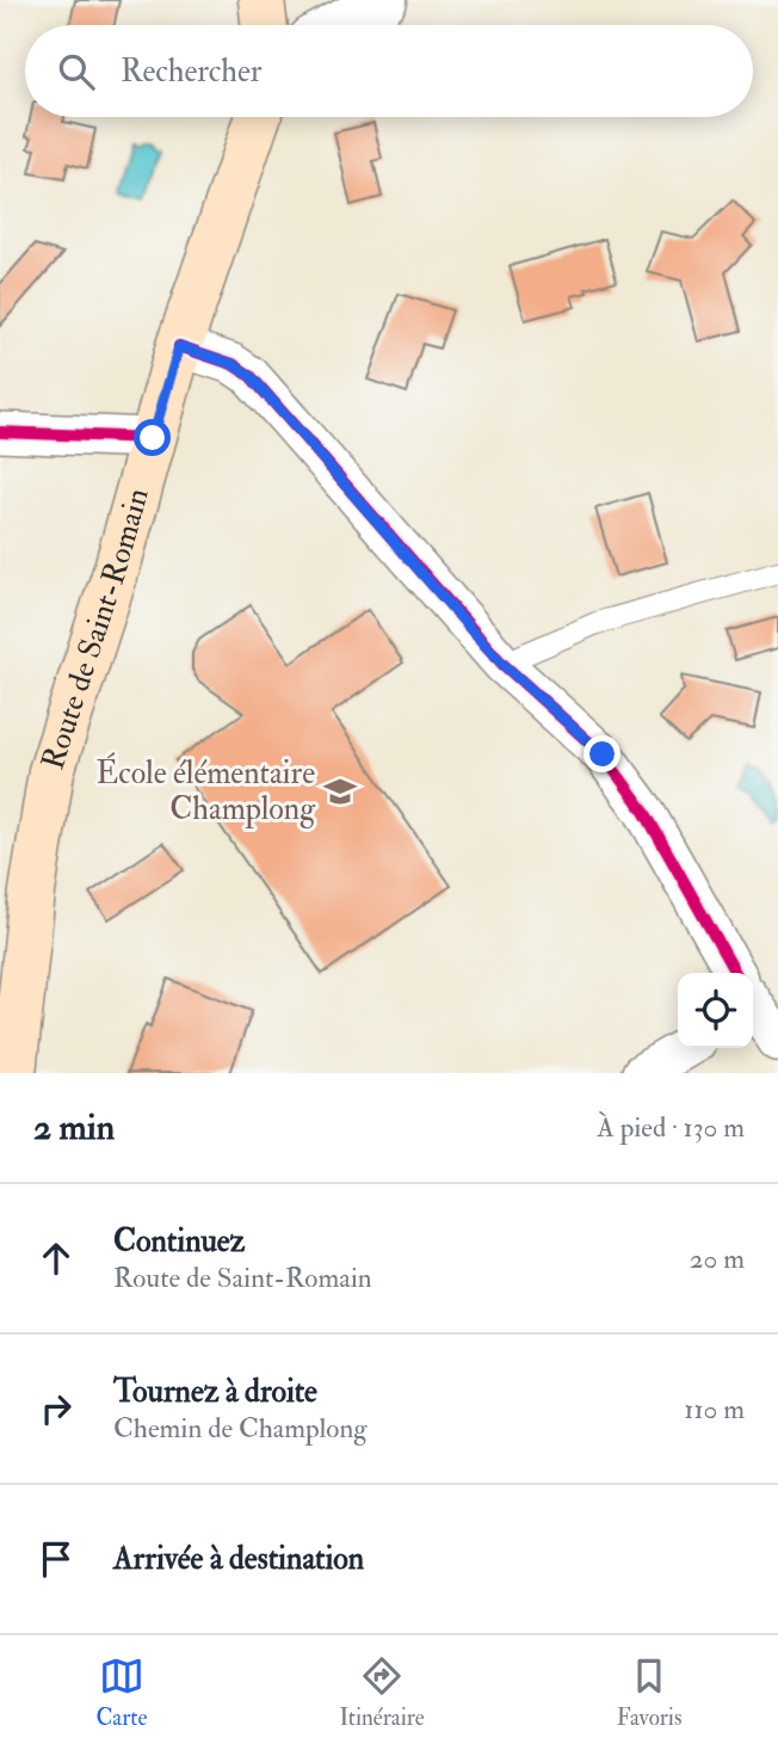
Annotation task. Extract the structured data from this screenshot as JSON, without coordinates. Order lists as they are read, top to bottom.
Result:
{
  "streets": {
    "main road": ["Route de Saint-Romain"]
  },
  "places": {
    "school or university": ["École élémentaire Champlong"]
  },
  "page": {
    "search": "Rechercher",
    "heading": ["2 min", "À pied · 130 m"],
    "list": [
      ["Continuez", "Route de Saint-Romain", "20 m"],
      ["Tournez à droite", "Chemin de Champlong", "110 m"],
      "Arrivée à destination"
    ],
    "nav": ["Carte", "Itinéraire", "Favoris"]
  }
}
